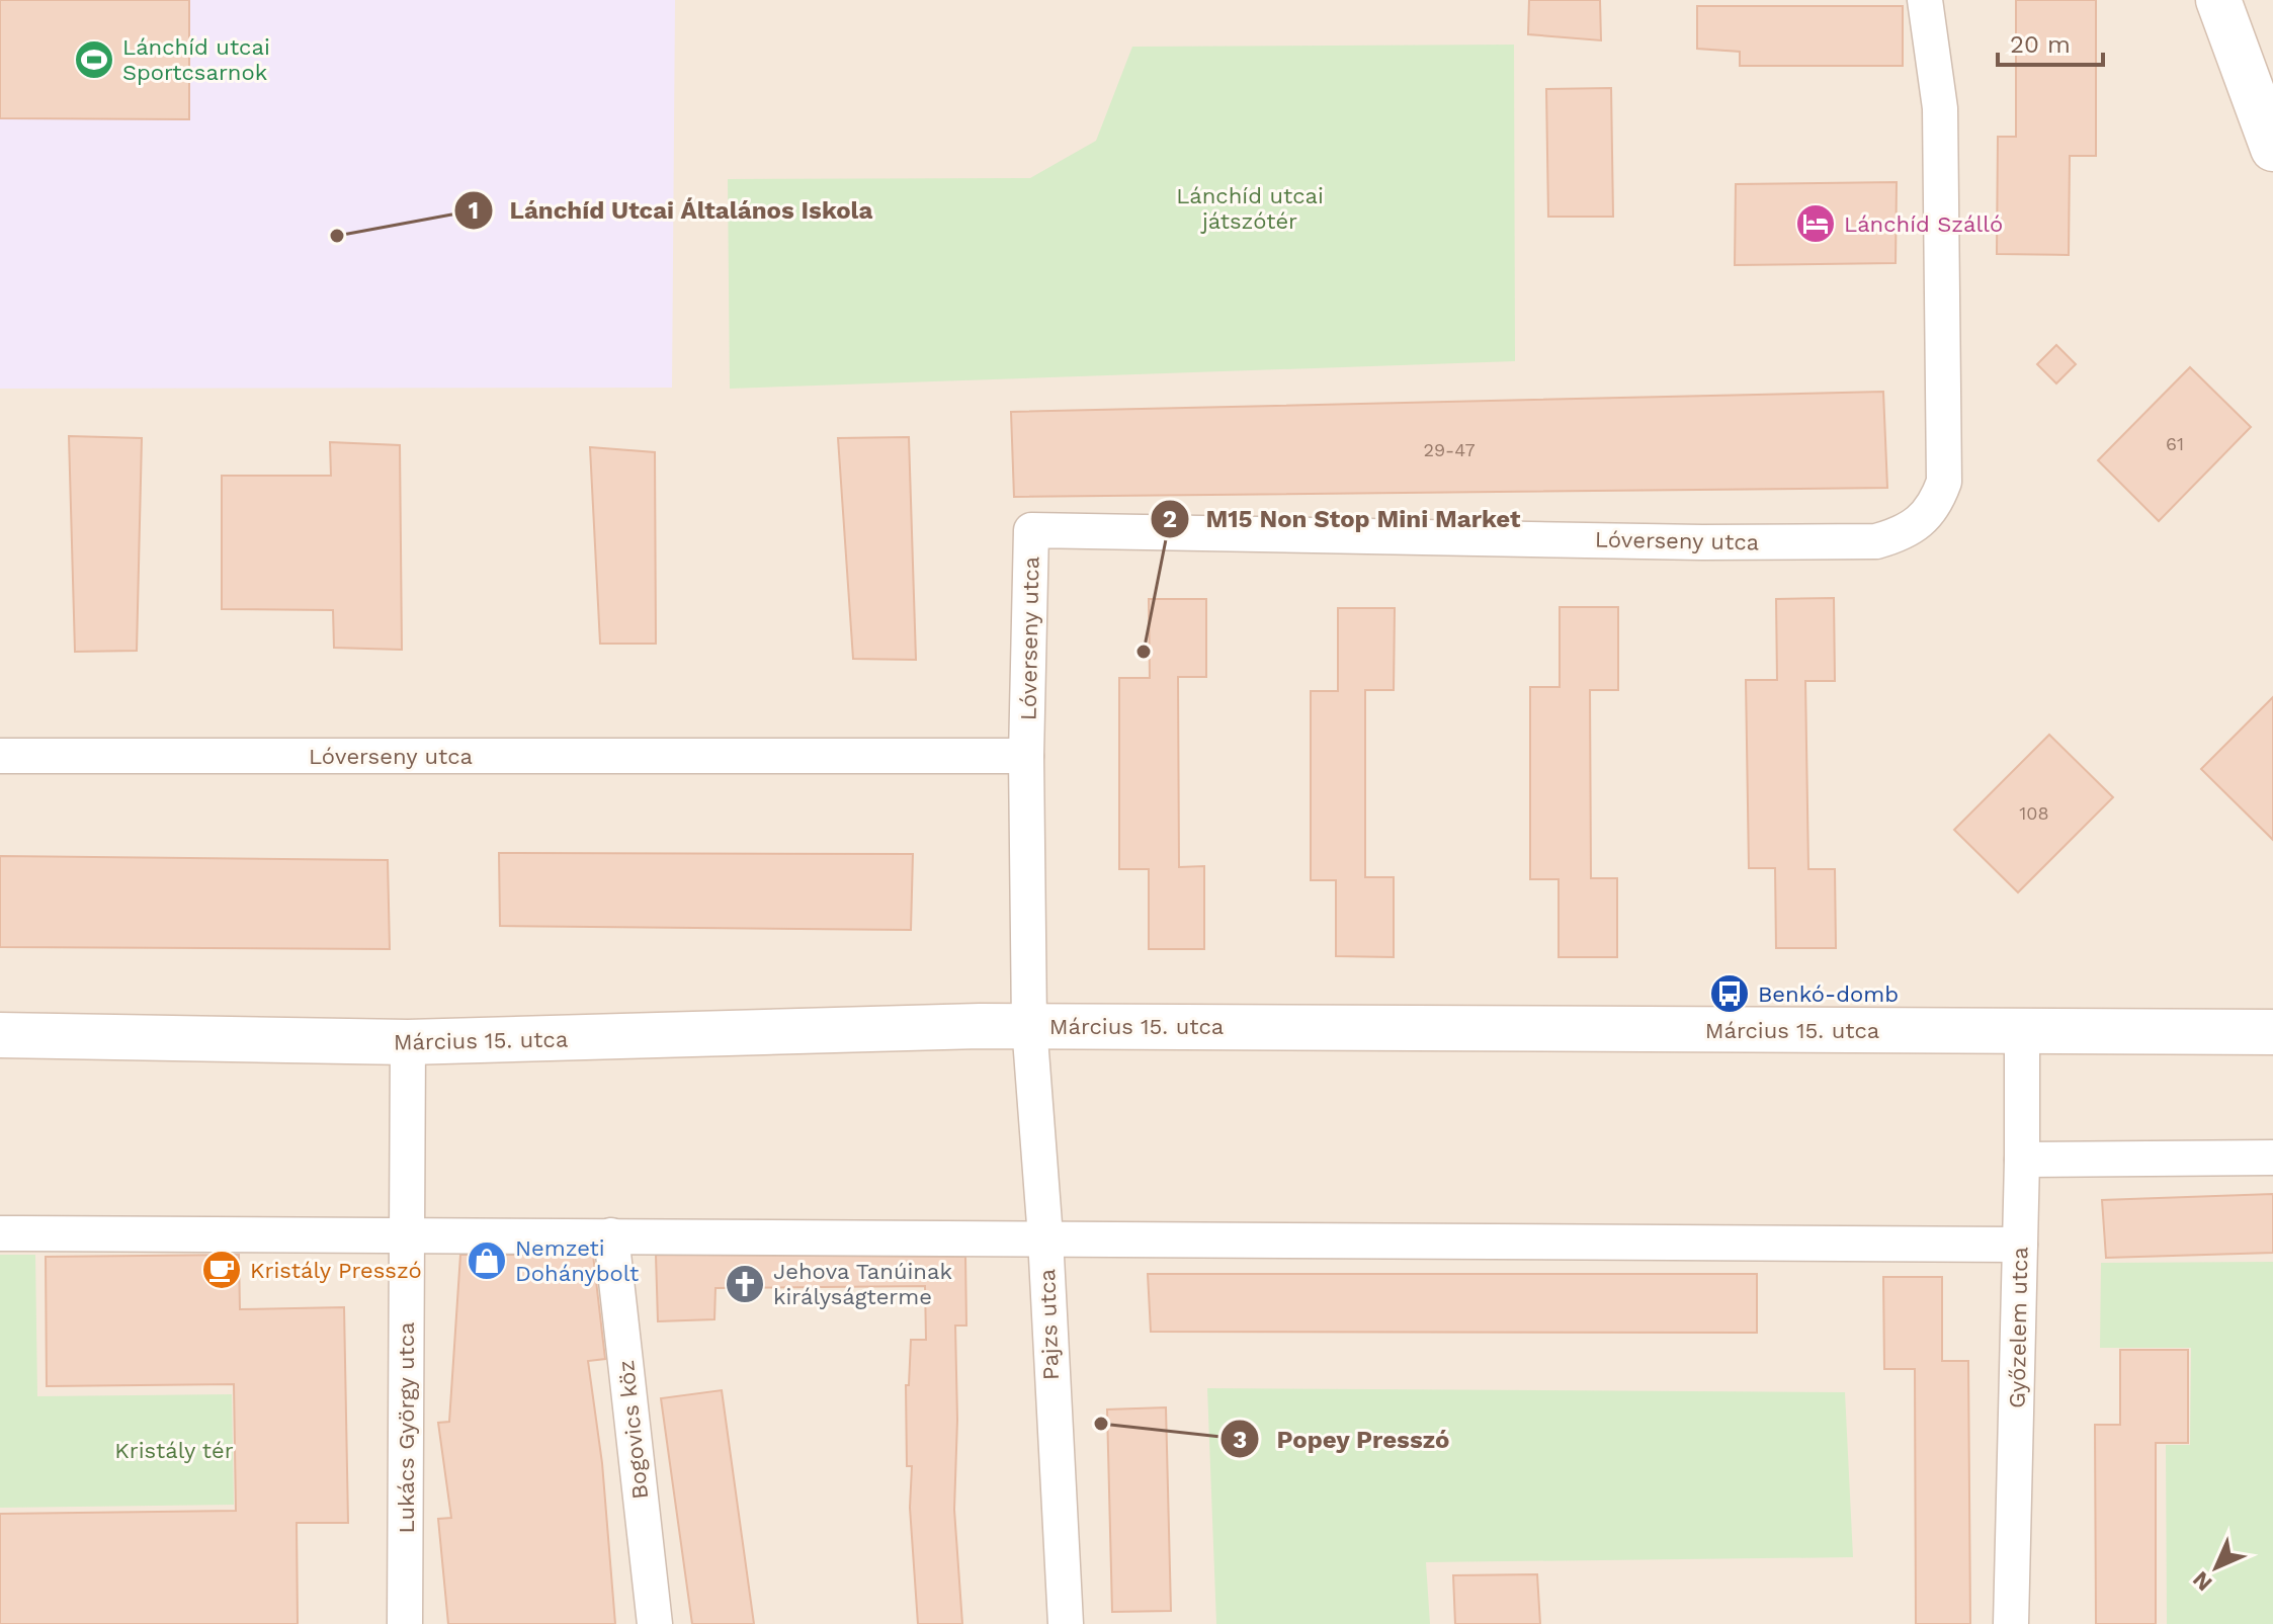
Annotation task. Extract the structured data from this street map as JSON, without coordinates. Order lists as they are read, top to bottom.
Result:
{
  "streets": {
    "street": [
      "Lóverseny utca",
      "Március 15. utca",
      "Pajzs utca",
      "Győzelem utca",
      "Lukács György utca",
      "Bogovics köz"
    ]
  },
  "crossings": [
    ["Lóverseny utca", "Pajzs utca"],
    ["Március 15. utca", "Pajzs utca"],
    ["Március 15. utca", "Győzelem utca"],
    ["Március 15. utca", "Lukács György utca"]
  ],
  "parks": ["Lánchíd utcai játszótér", "Kristály tér"],
  "places": {
    "sports": ["Lánchíd utcai Sportcsarnok"],
    "hotel": ["Lánchíd Szálló"],
    "other": ["Lánchíd Utcai Általános Iskola", "M15 Non Stop Mini Market", "Popey Presszó"],
    "bus stop": ["Benkó-domb"],
    "shop": ["Nemzeti Dohánybolt"],
    "cafe": ["Kristály Presszó"],
    "church": ["Jehova Tanúinak királyságterme"]
  },
  "house_numbers": ["61", "29-47", "108"],
  "scale_bar": "20 m",
  "north": "bottom left"
}
